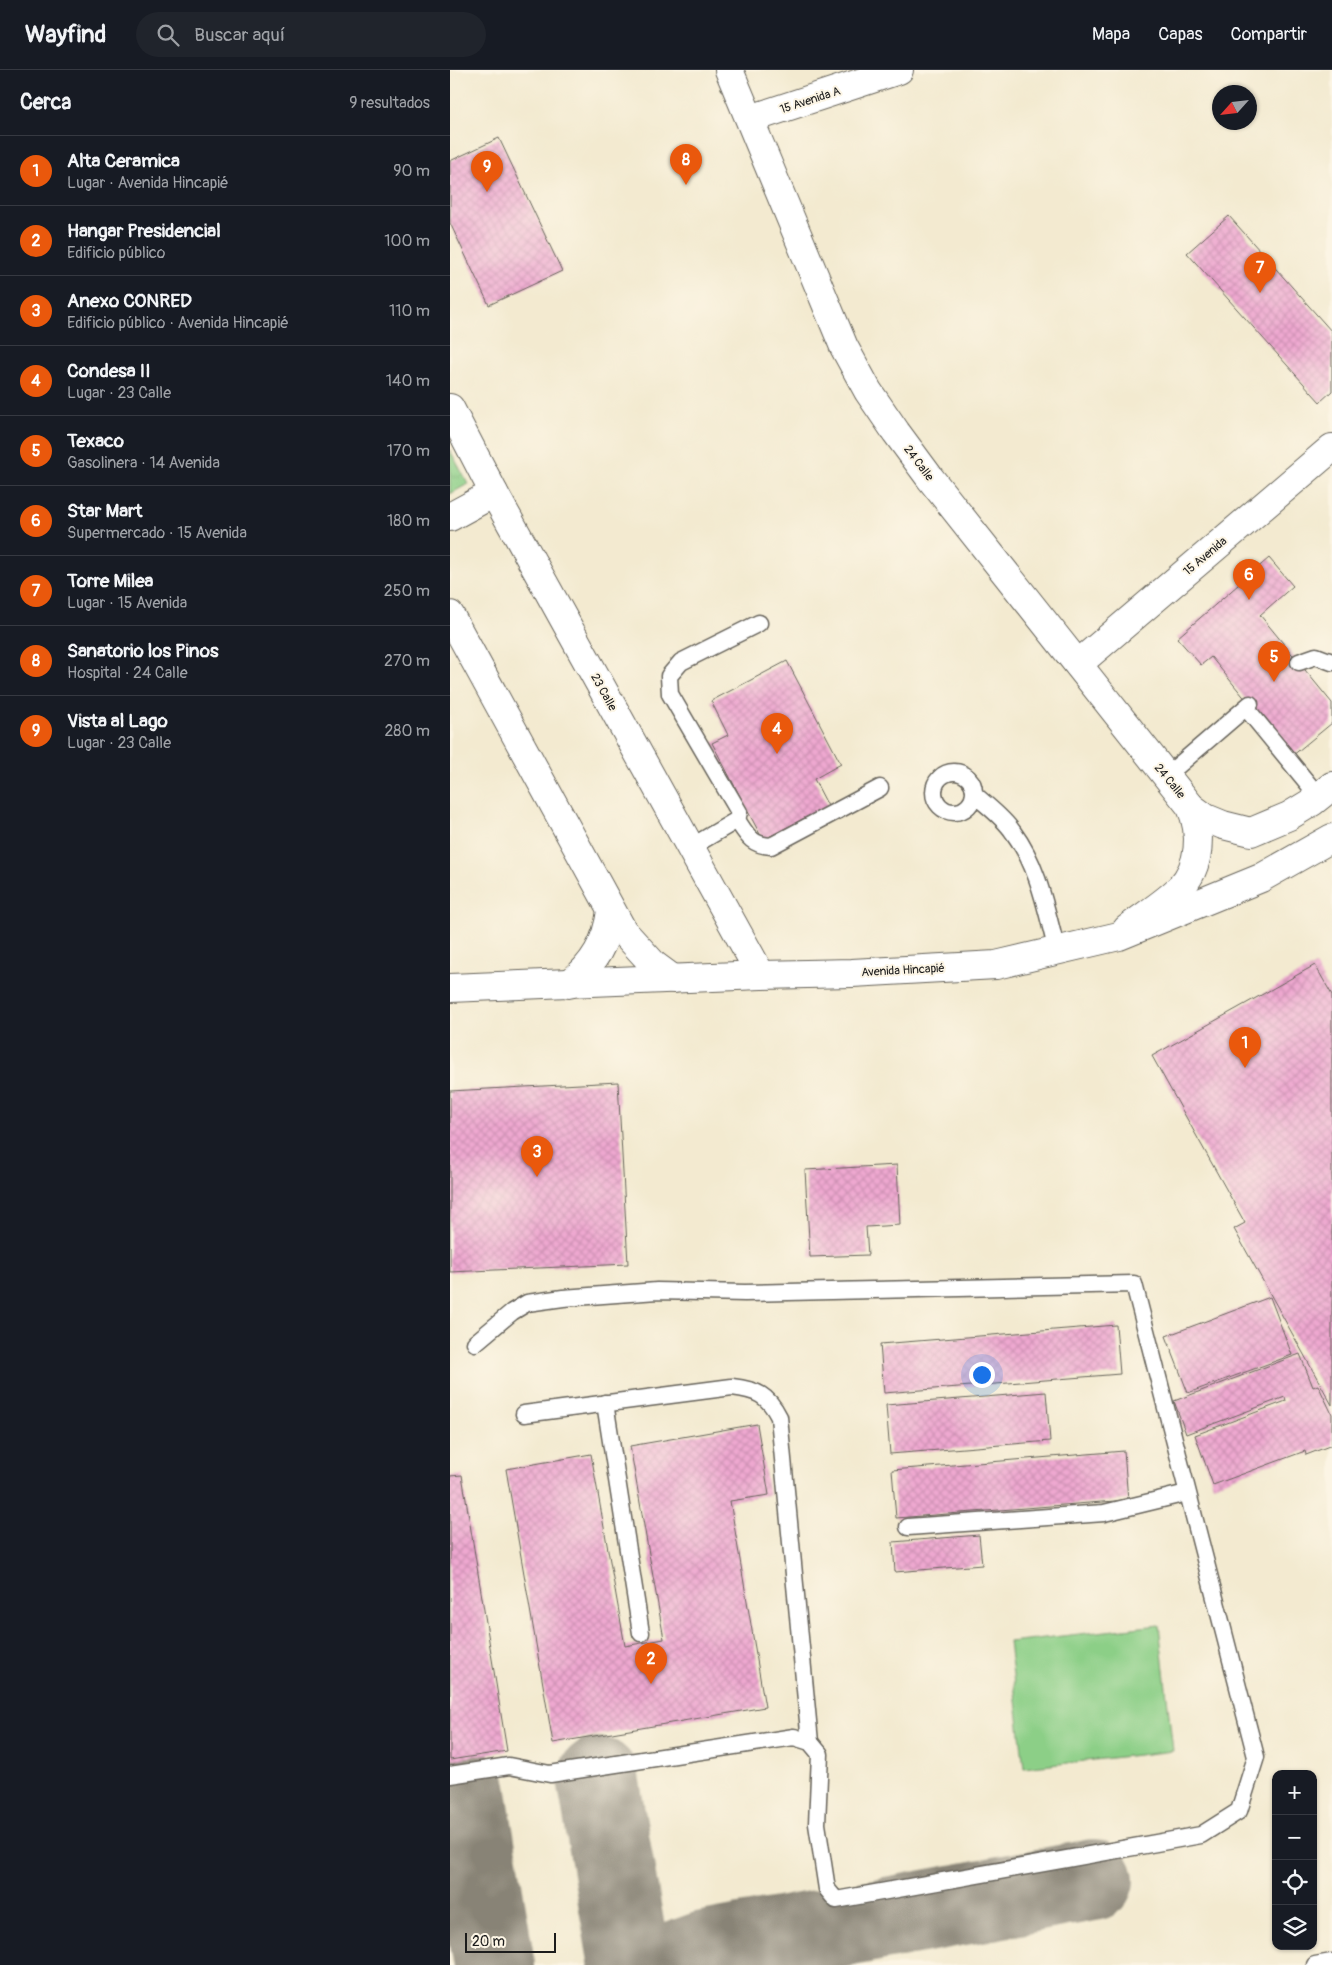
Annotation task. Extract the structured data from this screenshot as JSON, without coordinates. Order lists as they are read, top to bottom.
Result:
{
  "streets": {
    "main road": [
      "15 Avenida A",
      "24 Calle",
      "15 Avenida",
      "23 Calle",
      "Avenida Hincapié"
    ]
  },
  "crossings": [
    ["15 Avenida A", "24 Calle"],
    ["24 Calle", "15 Avenida"],
    ["24 Calle", "Avenida Hincapié"],
    ["23 Calle", "Avenida Hincapié"]
  ],
  "scale_bar": "20 m",
  "north": "bottom left",
  "page": {
    "header": "Wayfind",
    "search": "Buscar aquí",
    "nav": ["Mapa", "Capas", "Compartir"],
    "heading": ["Cerca", "9 resultados"],
    "list": [
      {
        "mark": "1",
        "name": "Alta Ceramica",
        "note": "Lugar · Avenida Hincapié",
        "value": "90 m"
      },
      {
        "mark": "2",
        "name": "Hangar Presidencial",
        "note": "Edificio público",
        "value": "100 m"
      },
      {
        "mark": "3",
        "name": "Anexo CONRED",
        "note": "Edificio público · Avenida Hincapié",
        "value": "110 m"
      },
      {
        "mark": "4",
        "name": "Condesa II",
        "note": "Lugar · 23 Calle",
        "value": "140 m"
      },
      {
        "mark": "5",
        "name": "Texaco",
        "note": "Gasolinera · 14 Avenida",
        "value": "170 m"
      },
      {
        "mark": "6",
        "name": "Star Mart",
        "note": "Supermercado · 15 Avenida",
        "value": "180 m"
      },
      {
        "mark": "7",
        "name": "Torre Milea",
        "note": "Lugar · 15 Avenida",
        "value": "250 m"
      },
      {
        "mark": "8",
        "name": "Sanatorio los Pinos",
        "note": "Hospital · 24 Calle",
        "value": "270 m"
      },
      {
        "mark": "9",
        "name": "Vista al Lago",
        "note": "Lugar · 23 Calle",
        "value": "280 m"
      }
    ],
    "pins": [
      "8",
      "9",
      "7",
      "6",
      "5",
      "4",
      "1",
      "3",
      "2"
    ],
    "map_buttons": ["+", "−"],
    "scale": "20 m"
  }
}
